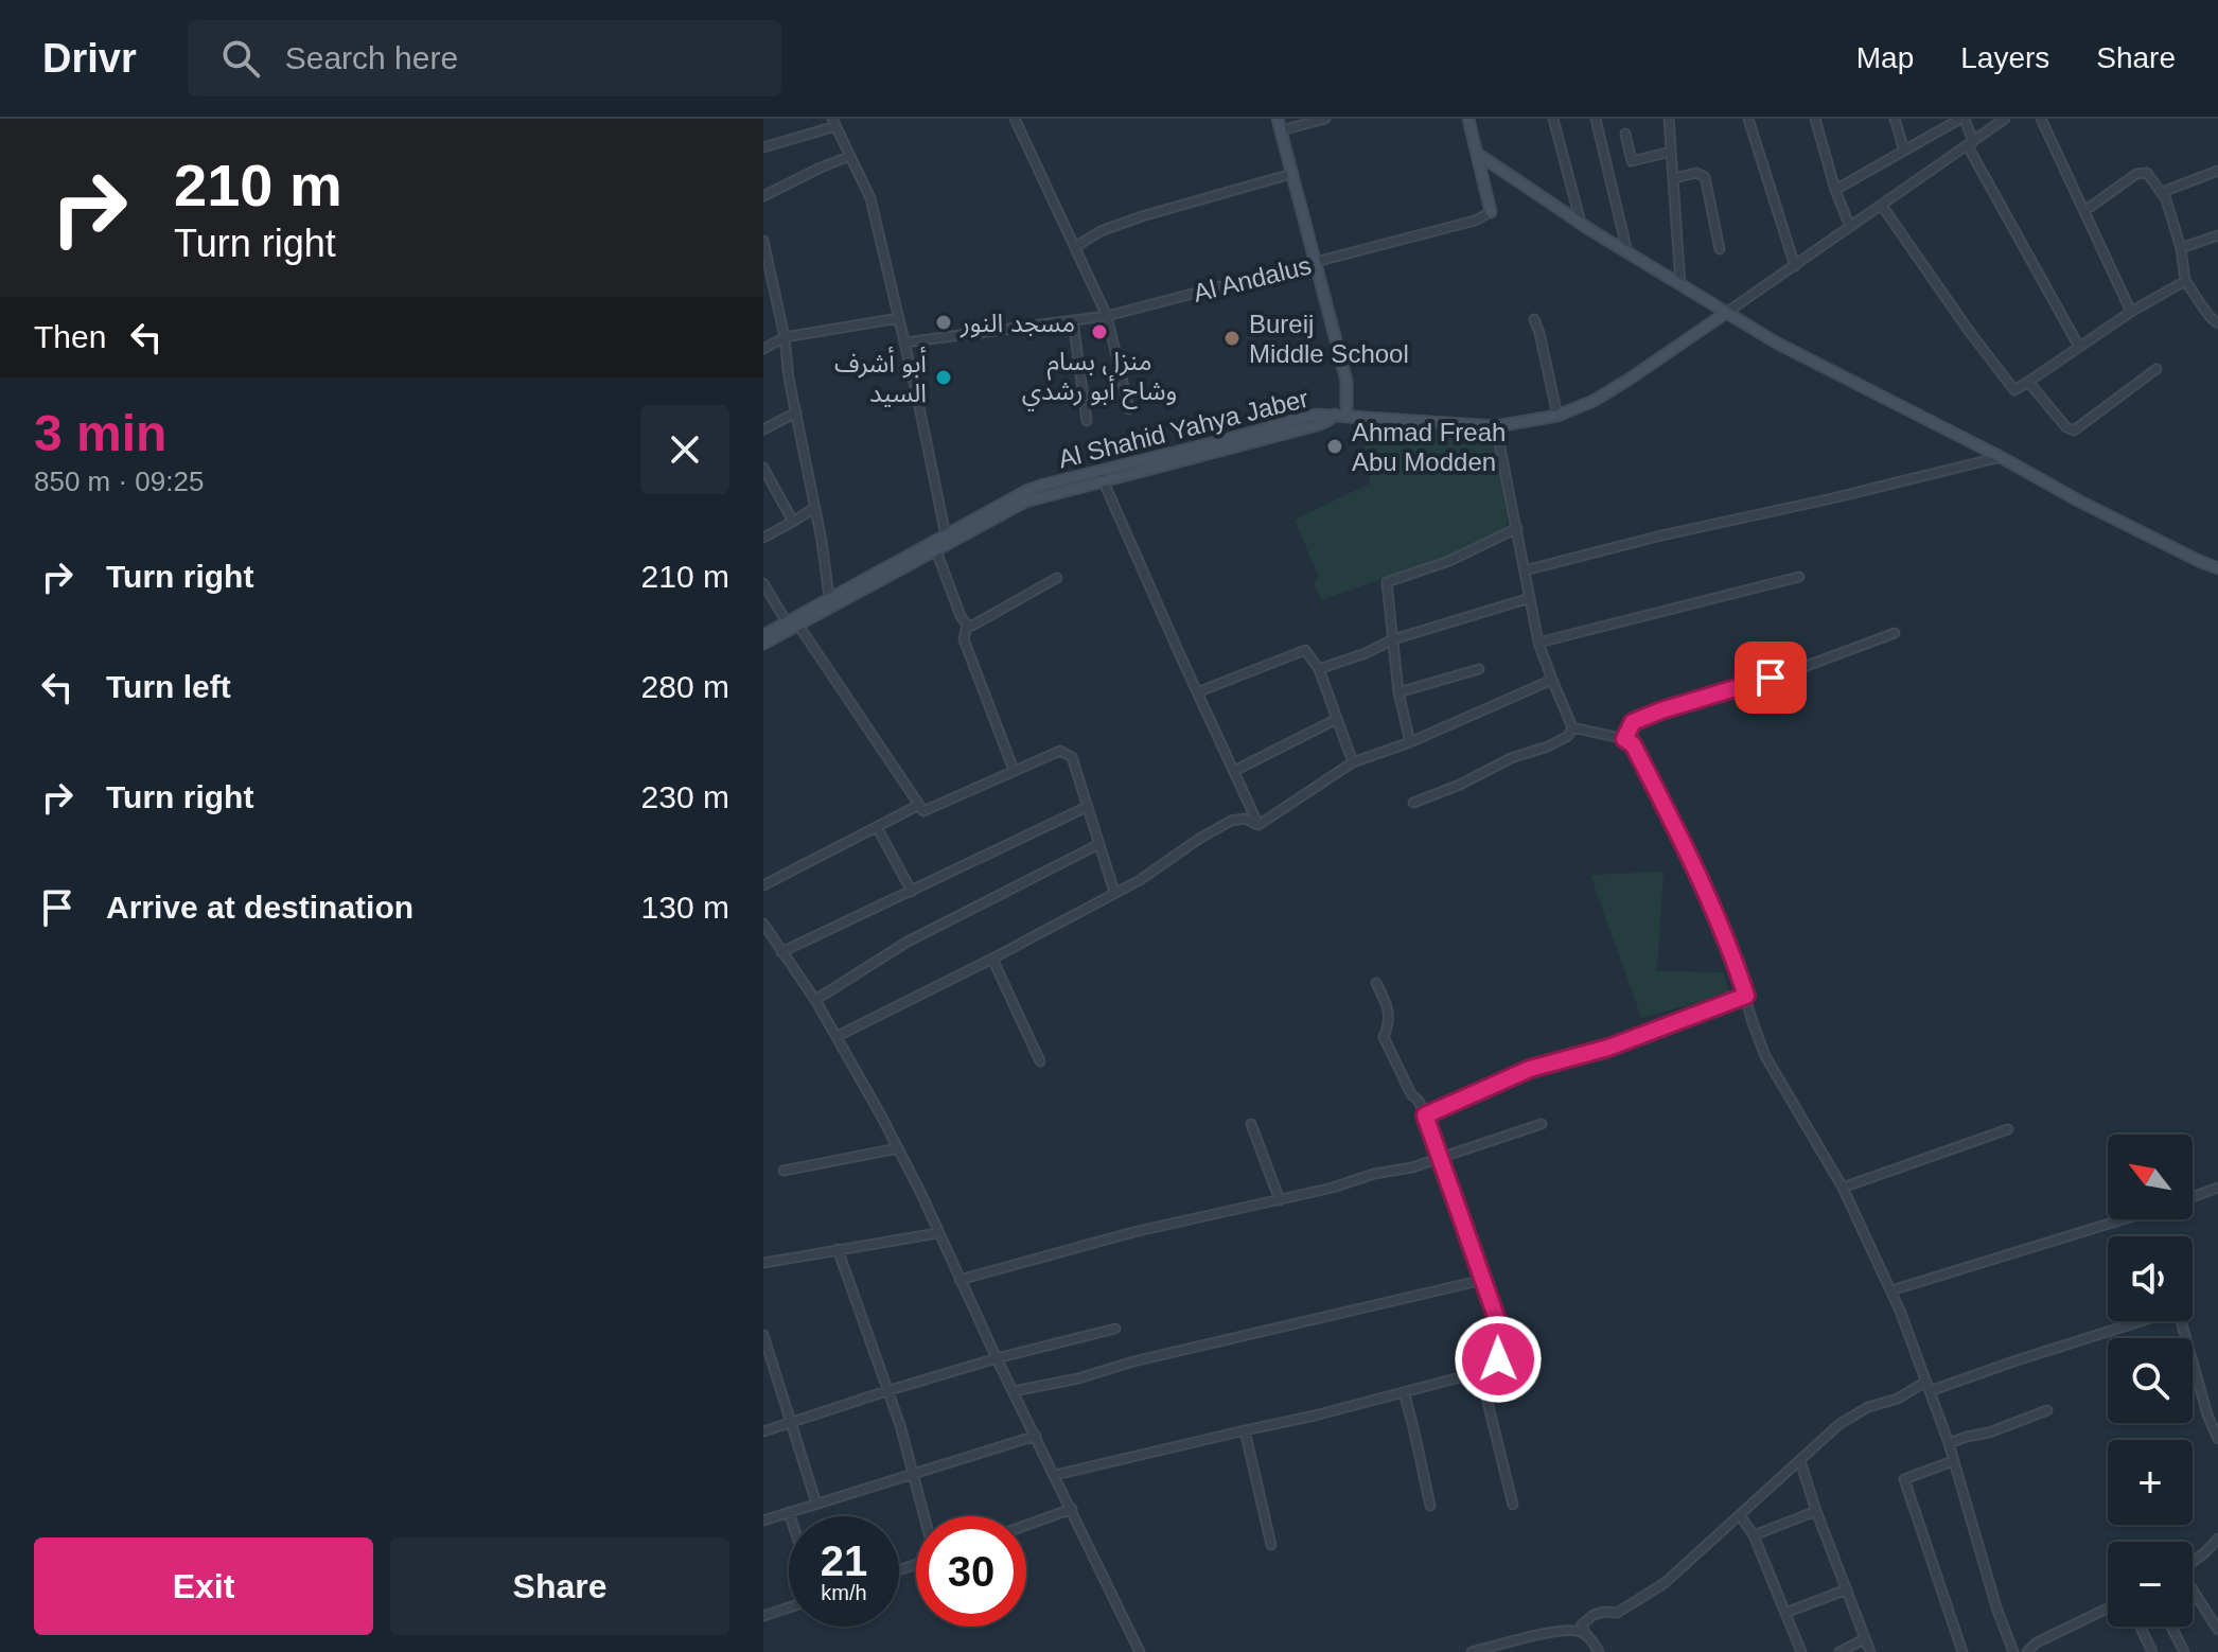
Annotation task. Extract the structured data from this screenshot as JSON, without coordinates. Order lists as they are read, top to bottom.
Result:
{
  "streets": {
    "street": ["Al Andalus", "Al Shahid Yahya Jaber"]
  },
  "places": [
    "مسجد النور",
    "منزل بسام وشاح أبو رشدي",
    "Bureij Middle School",
    "أبو أشرف السيد",
    "Ahmad Freah Abu Modden"
  ],
  "north": "top left",
  "page": {
    "header": "Drivr",
    "search": "Search here",
    "nav": ["Map", "Layers", "Share"],
    "turn": ["210 m", "Turn right"],
    "then": "Then",
    "heading": ["3 min", "850 m · 09:25"],
    "list": [
      {
        "name": "Turn right",
        "value": "210 m"
      },
      {
        "name": "Turn left",
        "value": "280 m"
      },
      {
        "name": "Turn right",
        "value": "230 m"
      },
      {
        "name": "Arrive at destination",
        "value": "130 m"
      }
    ],
    "map_buttons": ["+", "−"],
    "speed": "21 km/h",
    "limit": "30",
    "buttons": ["Exit", "Share"]
  }
}
